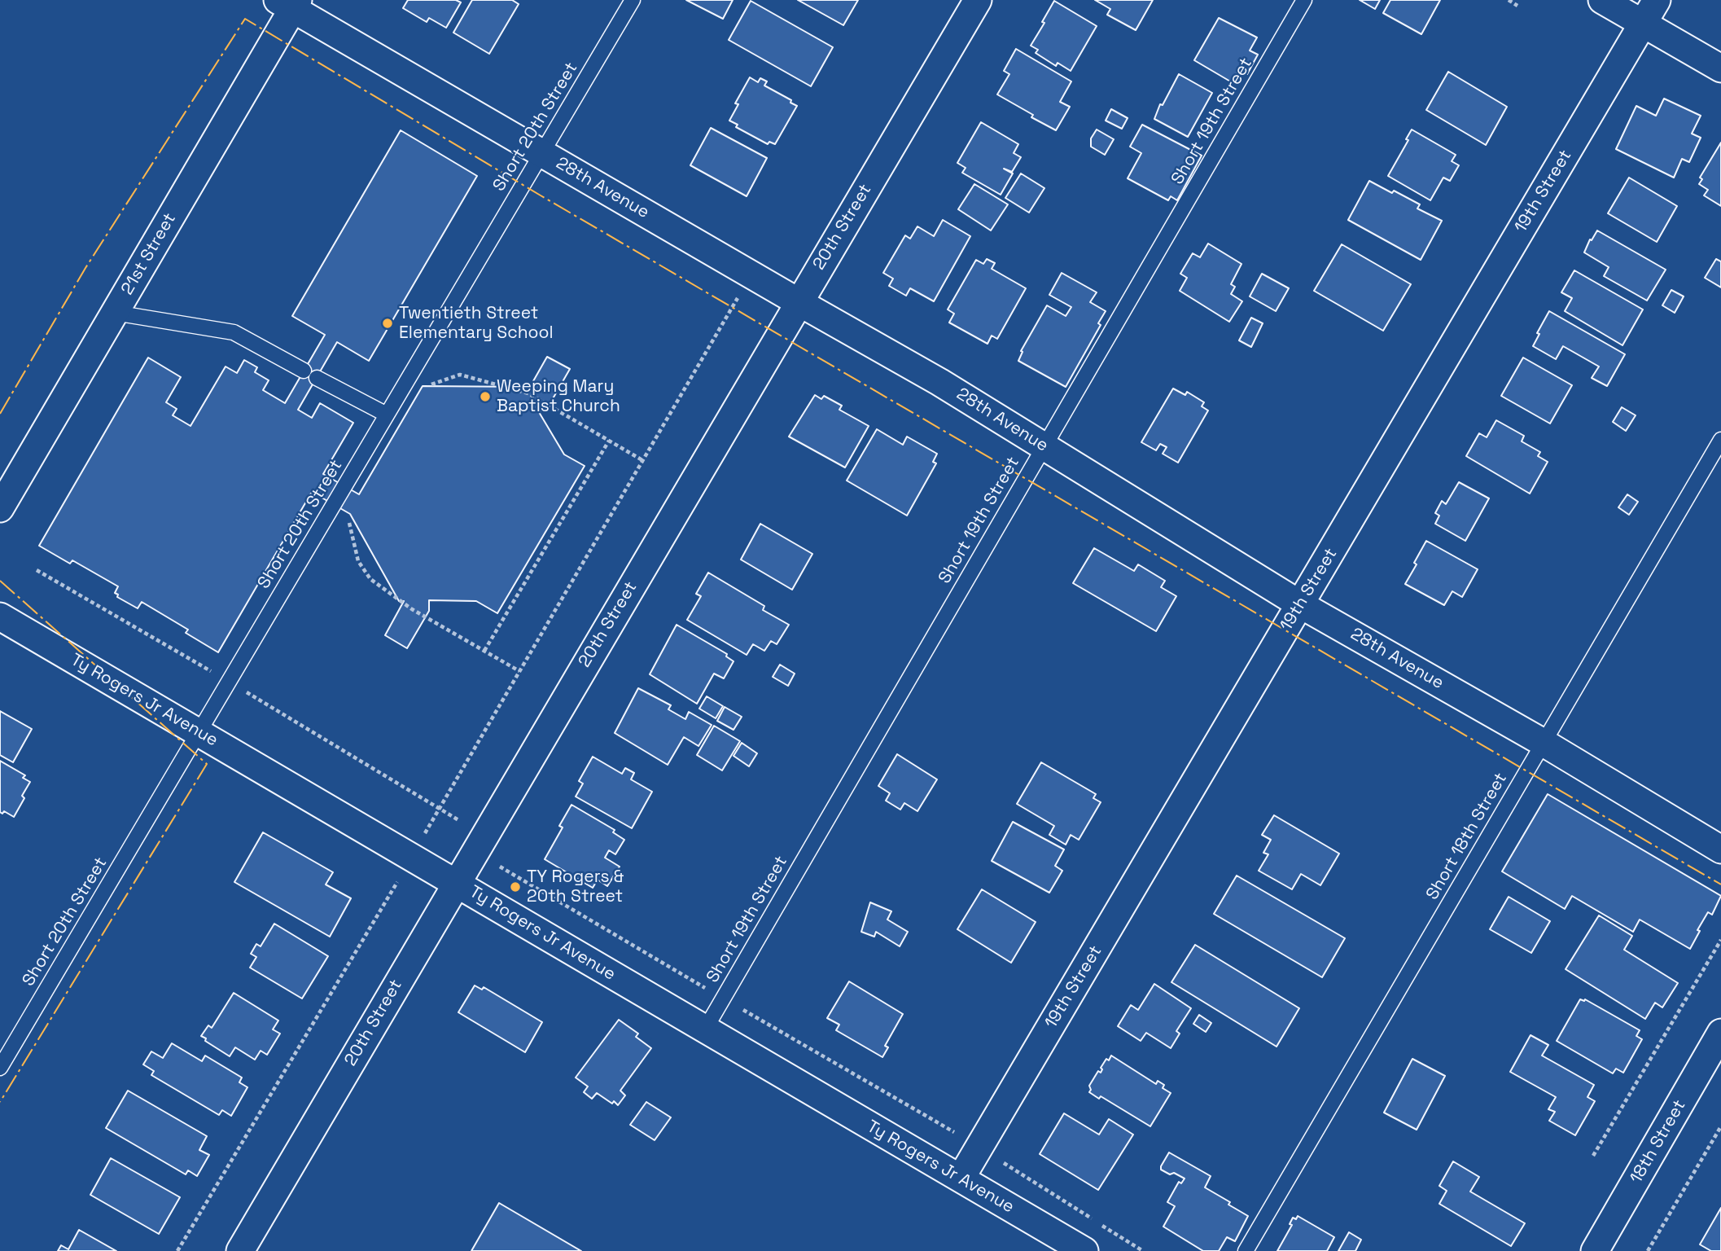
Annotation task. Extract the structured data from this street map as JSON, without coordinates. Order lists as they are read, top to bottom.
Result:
{
  "streets": {
    "street": [
      "28th Avenue",
      "19th Street",
      "20th Street",
      "21st Street",
      "Ty Rogers Jr Avenue",
      "18th Street"
    ],
    "lane": ["Short 19th Street", "Short 20th Street", "Short 18th Street"]
  },
  "crossings": [
    ["Short 19th Street", "28th Avenue"],
    ["Short 19th Street", "Ty Rogers Jr Avenue"],
    ["Short 20th Street", "28th Avenue"],
    ["Short 20th Street", "Ty Rogers Jr Avenue"],
    ["28th Avenue", "19th Street"],
    ["28th Avenue", "20th Street"],
    ["28th Avenue", "21st Street"],
    ["28th Avenue", "Short 18th Street"],
    ["19th Street", "Ty Rogers Jr Avenue"],
    ["20th Street", "Ty Rogers Jr Avenue"]
  ],
  "places": ["Twentieth Street Elementary School", "Weeping Mary Baptist Church", "TY Rogers & 20th Street"]
}
